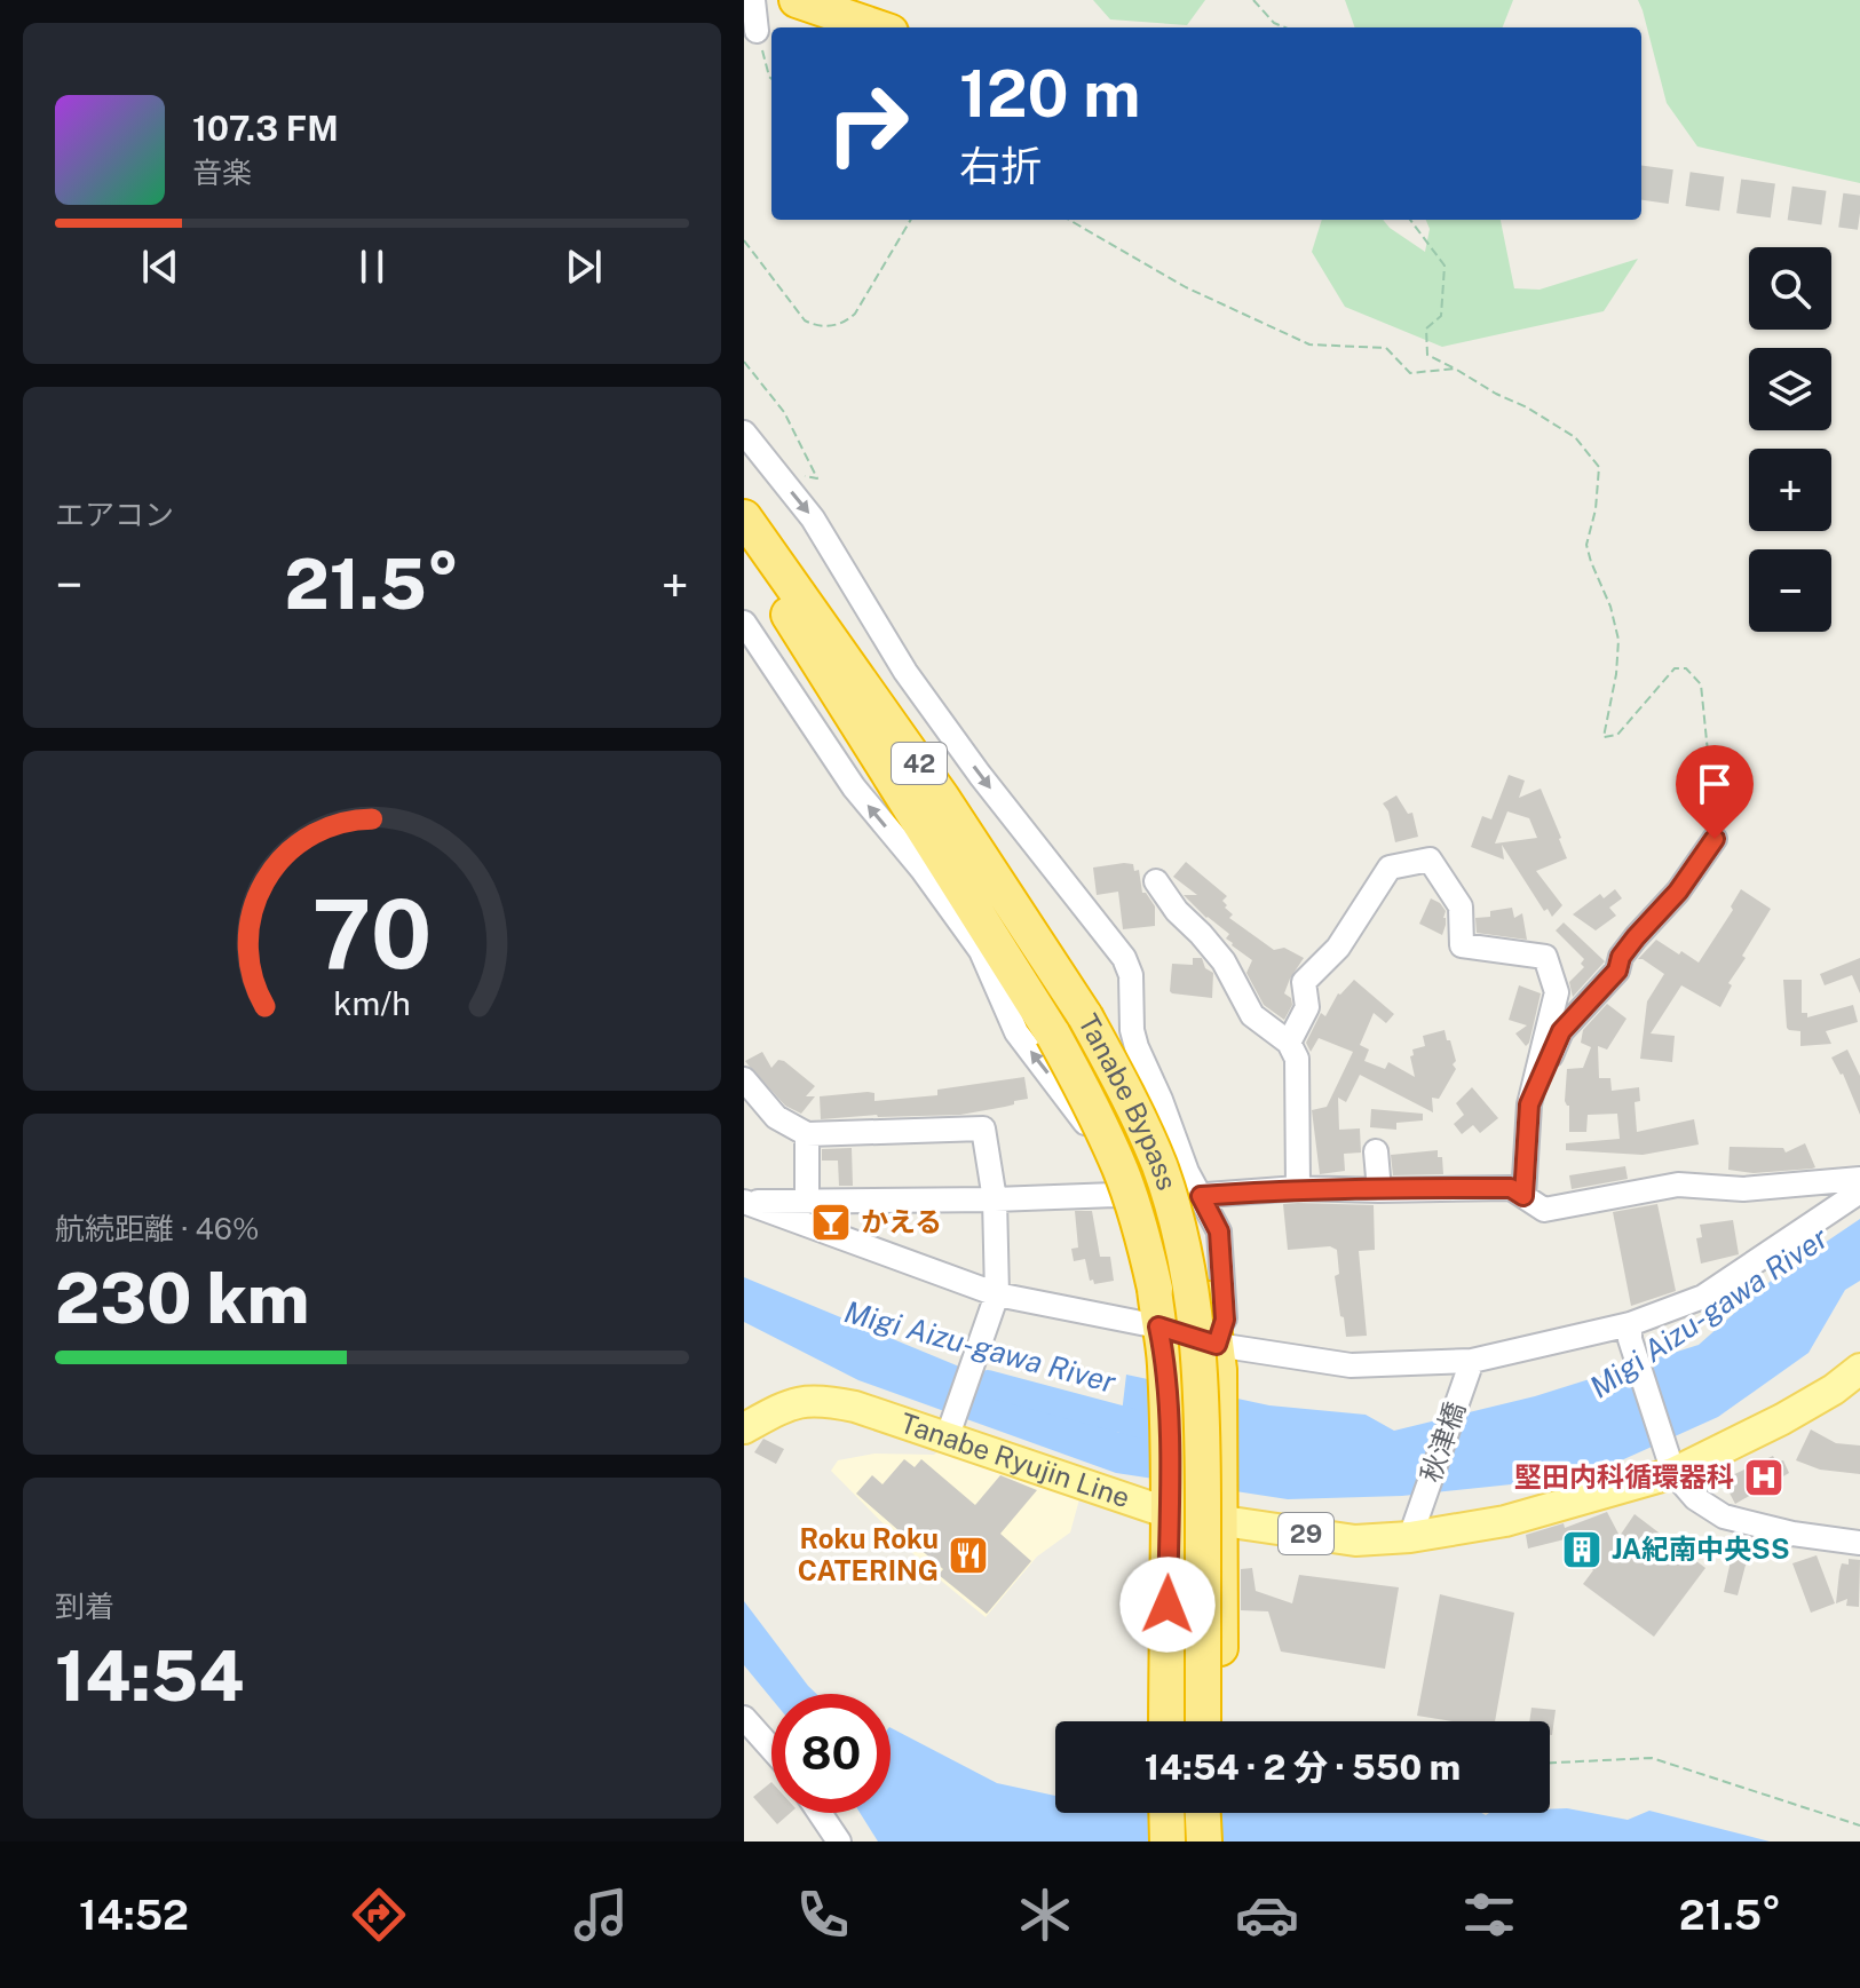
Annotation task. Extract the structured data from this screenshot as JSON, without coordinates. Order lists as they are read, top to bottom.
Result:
{
  "streets": {
    "highway": ["42", "Tanabe Bypass"],
    "main road": ["Tanabe Ryujin Line", "29"],
    "street": ["秋津橋"]
  },
  "crossings": [
    ["秋津橋", "Tanabe Ryujin Line"]
  ],
  "water": ["Migi Aizu-gawa River"],
  "places": {
    "bar": ["かえる"],
    "hospital": ["堅田内科循環器科"],
    "building": ["JA紀南中央SS"],
    "restaurant": ["Roku Roku CATERING"]
  },
  "page": {
    "turn": ["120 m", "右折"],
    "song": ["107.3 FM", "音楽"],
    "map_buttons": ["+", "−"],
    "tile": [
      "エアコン",
      ["航続距離 · 46%", "230 km"],
      ["到着", "14:54"]
    ],
    "heat": ["−", "21.5°", "+"],
    "limit": "80",
    "trip": "14:54 · 2 分 · 550 m",
    "tabs": ["14:52", "21.5°"],
    "gauge": ["70", "km/h"]
  }
}
